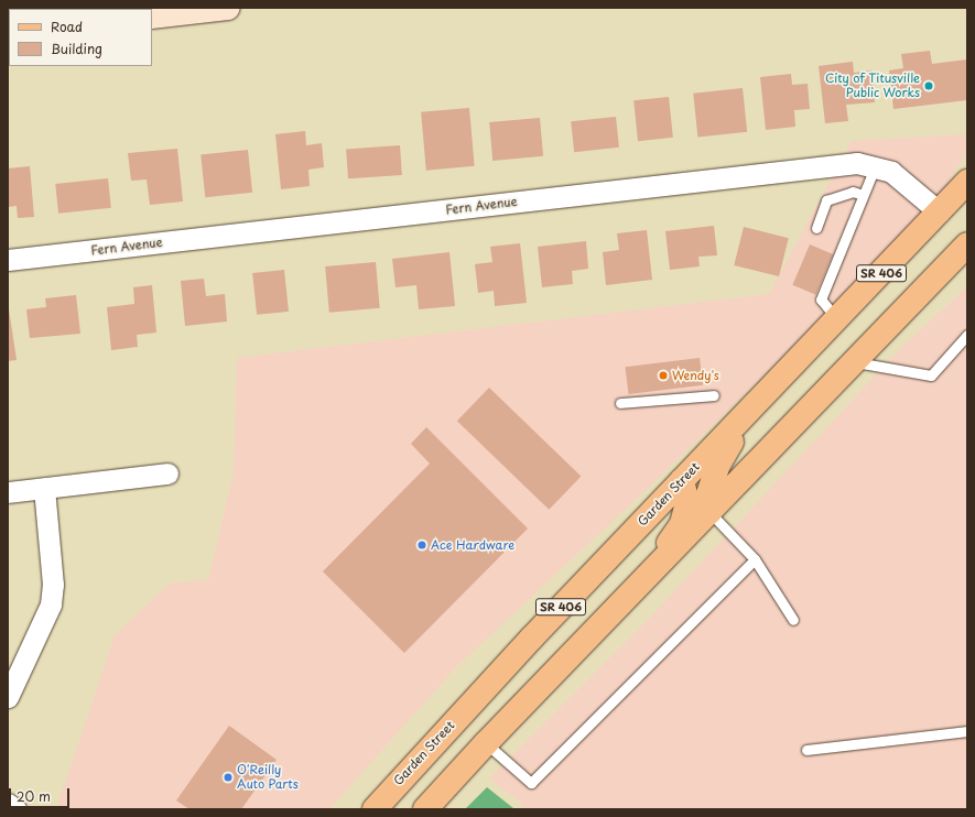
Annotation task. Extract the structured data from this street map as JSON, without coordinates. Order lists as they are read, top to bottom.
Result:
{
  "streets": {
    "main road": ["SR 406", "Garden Street"],
    "street": ["Fern Avenue"]
  },
  "crossings": [
    ["Fern Avenue", "Garden Street"]
  ],
  "places": [
    "City of Titusville Public Works",
    "Wendy's",
    "Ace Hardware",
    "O'Reilly Auto Parts"
  ],
  "legend": ["Road", "Building"],
  "scale_bar": "20 m"
}
